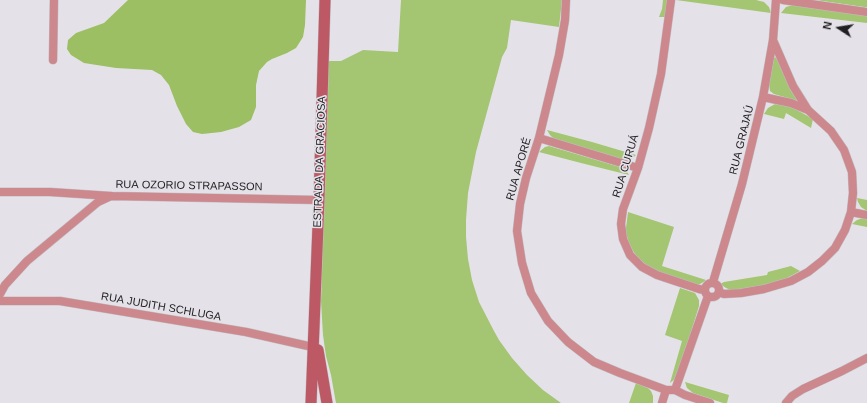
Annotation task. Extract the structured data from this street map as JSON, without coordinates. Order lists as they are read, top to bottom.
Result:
{
  "streets": {
    "main road": ["ESTRADA DA GRACIOSA"],
    "street": [
      "RUA GRAJAÚ",
      "RUA CURUÁ",
      "RUA APORÉ",
      "RUA OZORIO STRAPASSON",
      "RUA JUDITH SCHLUGA"
    ]
  },
  "crossings": [
    ["RUA GRAJAÚ", "RUA CURUÁ"],
    ["ESTRADA DA GRACIOSA", "RUA OZORIO STRAPASSON"],
    ["ESTRADA DA GRACIOSA", "RUA JUDITH SCHLUGA"]
  ],
  "north": "left"
}
